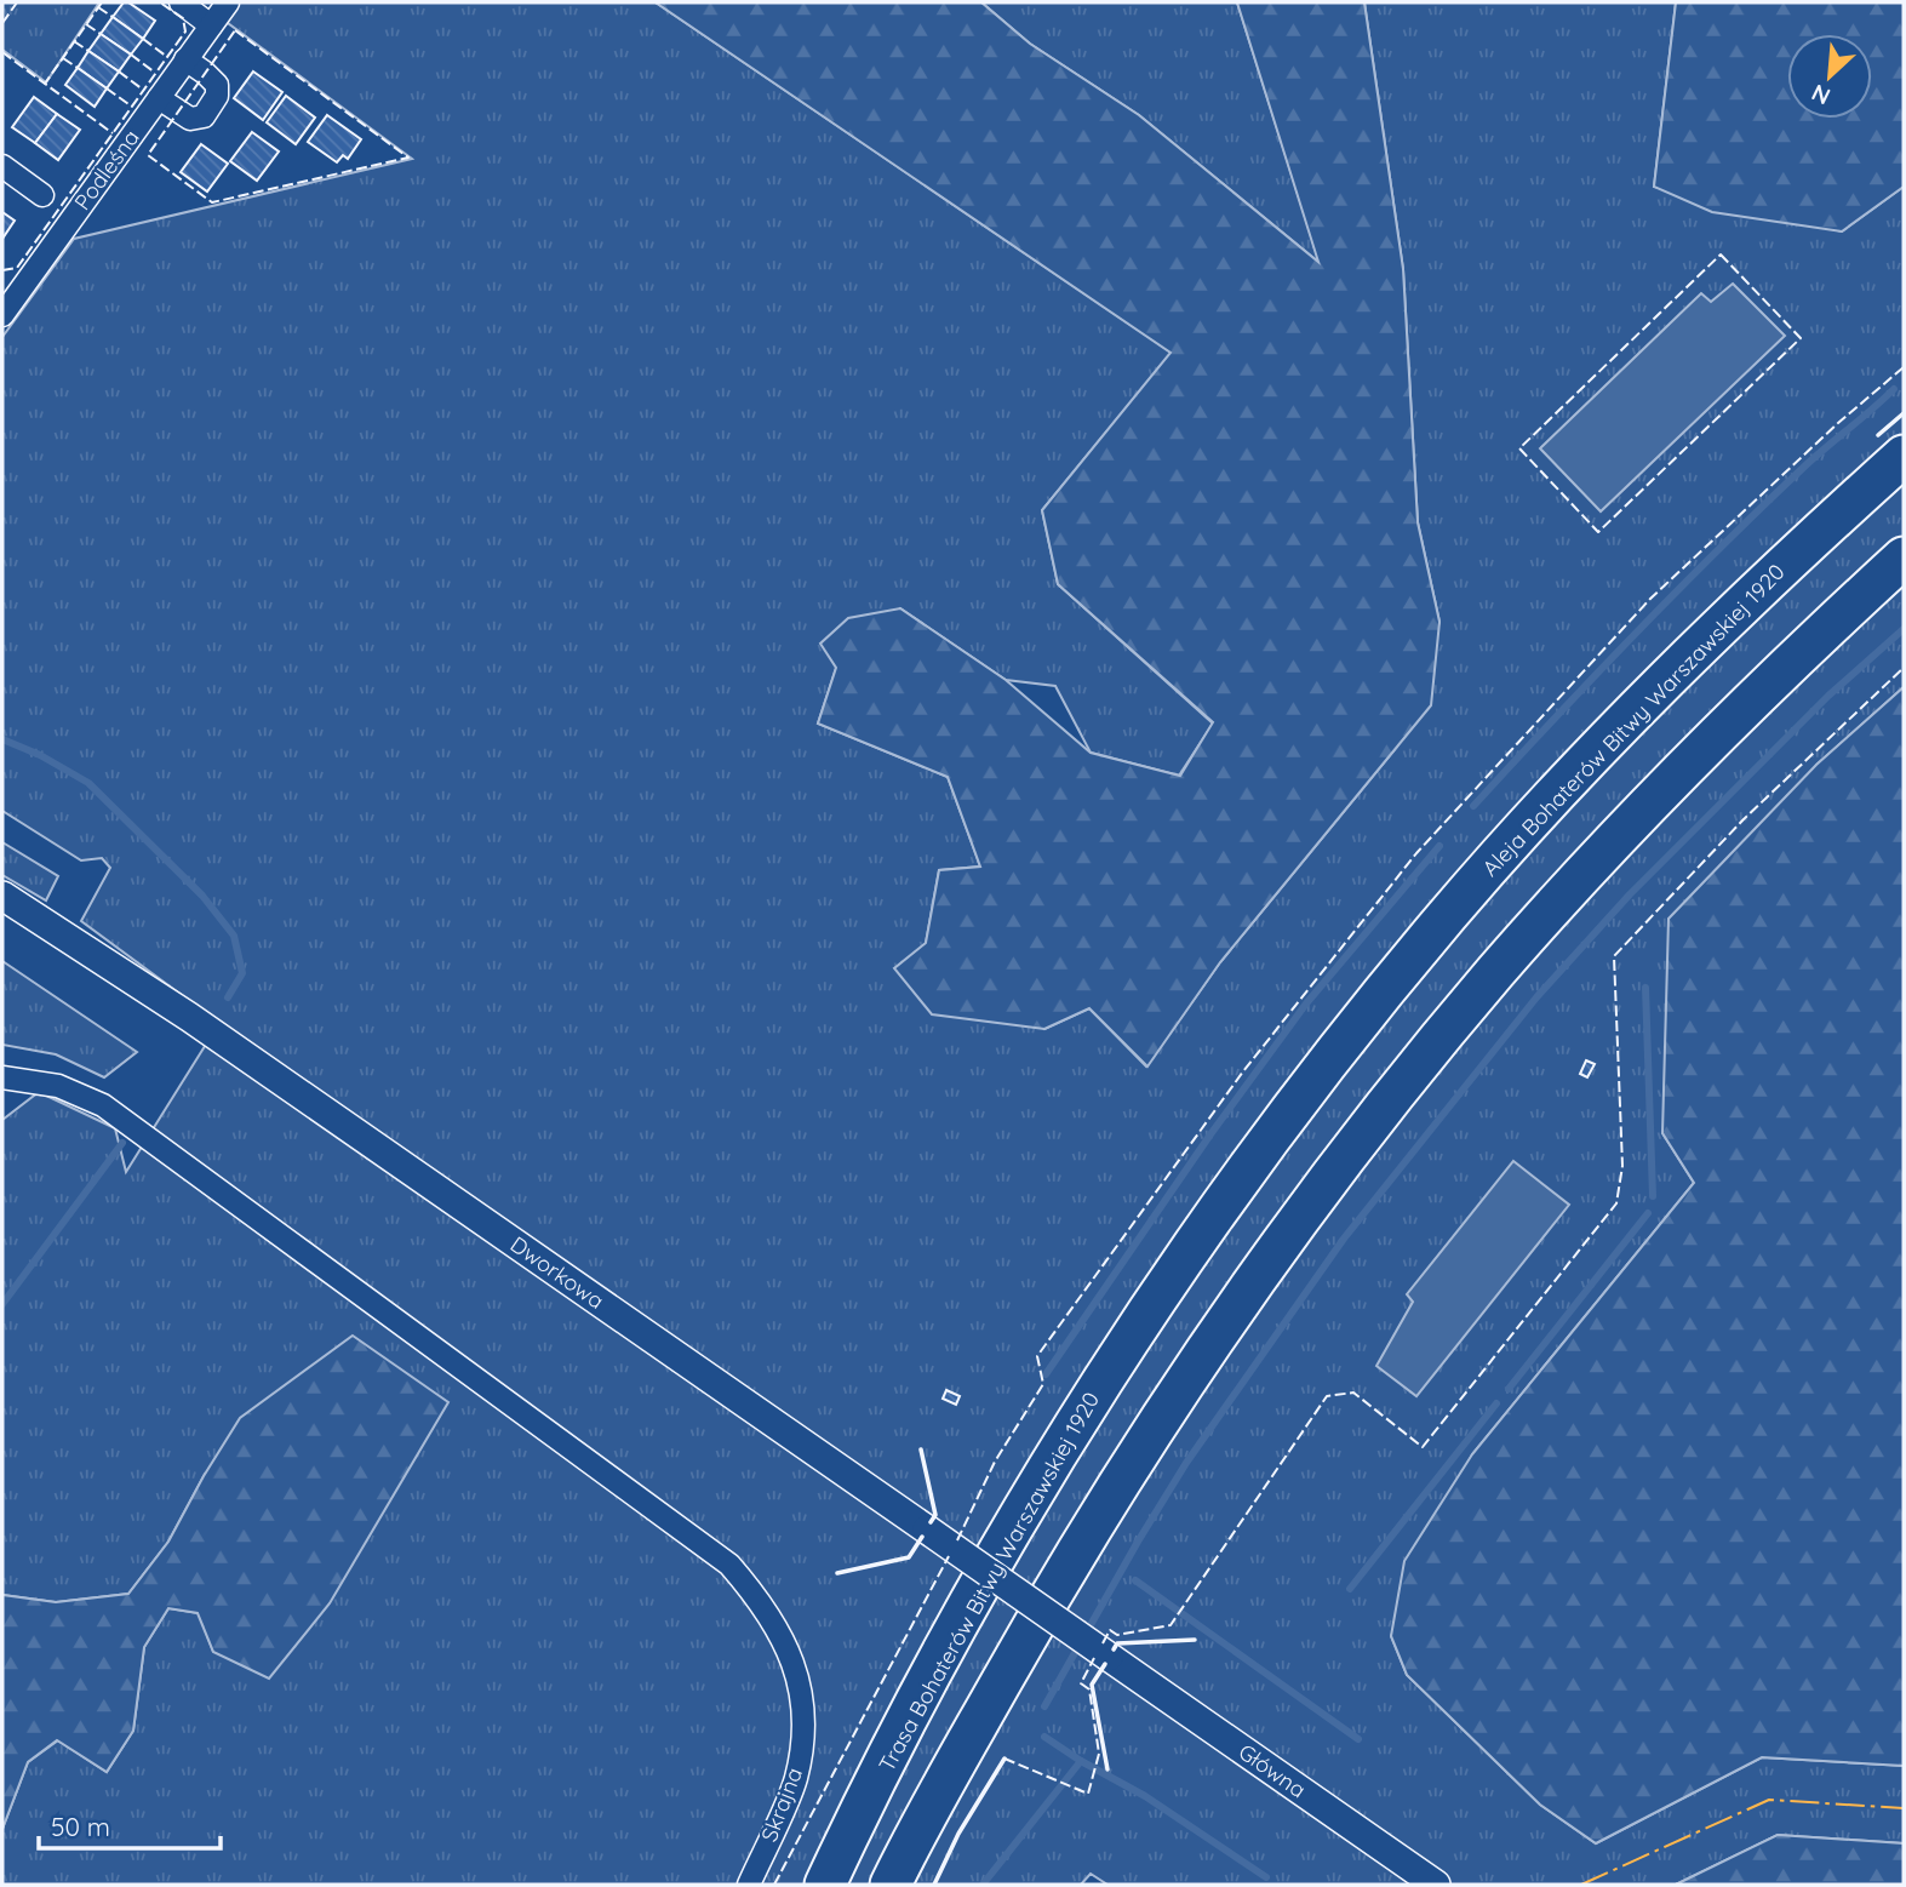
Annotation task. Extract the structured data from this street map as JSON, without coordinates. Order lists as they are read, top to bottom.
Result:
{
  "streets": {
    "highway": ["Aleja Bohaterów Bitwy Warszawskiej 1920", "Trasa Bohaterów Bitwy Warszawskiej 1920"],
    "street": [
      "Podleśna",
      "Dworkowa",
      "Główna",
      "Skrajna"
    ]
  },
  "crossings": [
    ["Aleja Bohaterów Bitwy Warszawskiej 1920", "Trasa Bohaterów Bitwy Warszawskiej 1920"],
    ["Dworkowa", "Główna"]
  ],
  "scale_bar": "50 m",
  "north": "bottom left"
}
